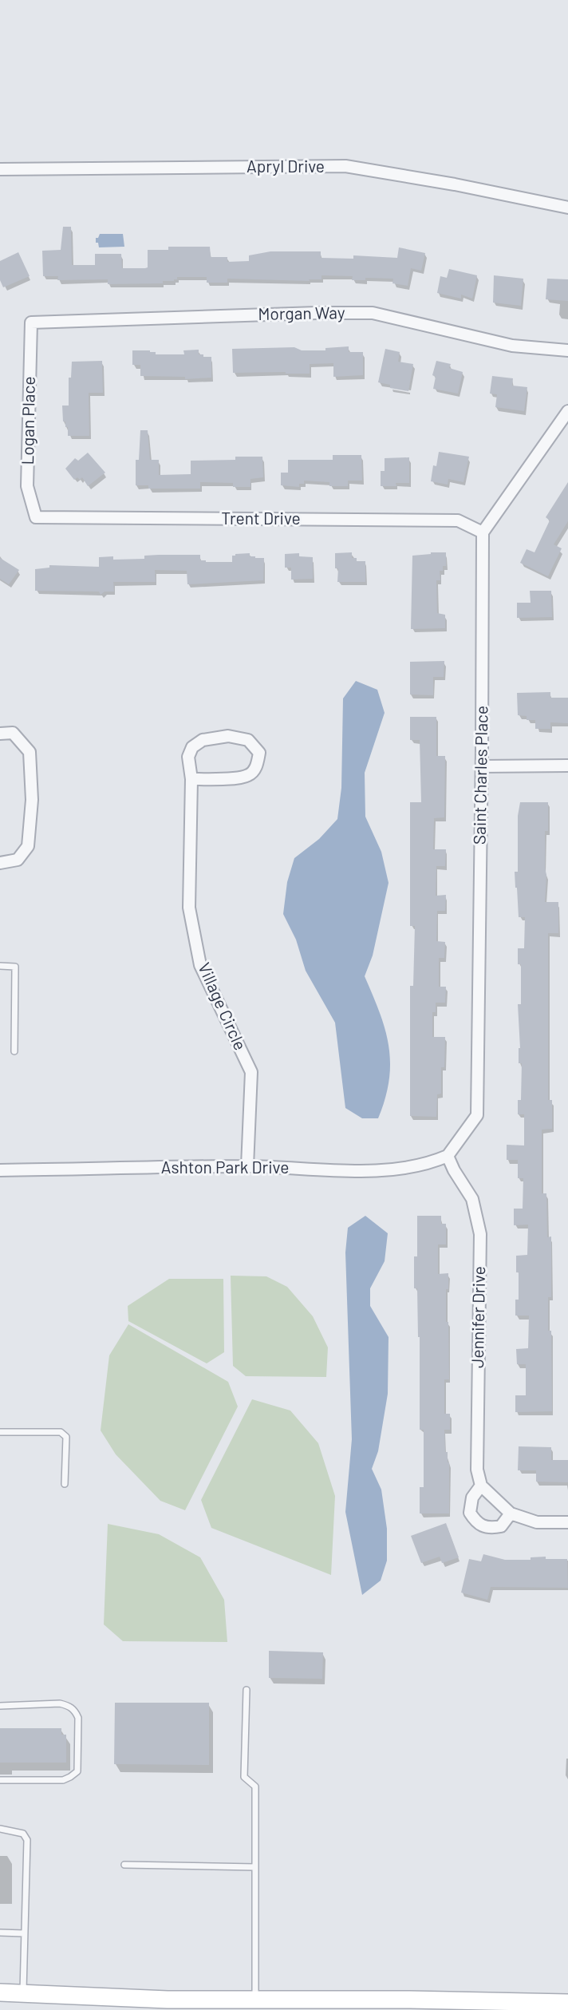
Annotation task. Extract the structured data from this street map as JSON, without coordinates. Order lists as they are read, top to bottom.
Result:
{
  "streets": {
    "street": [
      "Apryl Drive",
      "Morgan Way",
      "Logan Place",
      "Trent Drive",
      "Saint Charles Place",
      "Village Circle",
      "Ashton Park Drive",
      "Jennifer Drive"
    ]
  },
  "crossings": [
    ["Morgan Way", "Logan Place"],
    ["Logan Place", "Trent Drive"],
    ["Trent Drive", "Saint Charles Place"],
    ["Saint Charles Place", "Ashton Park Drive"],
    ["Saint Charles Place", "Jennifer Drive"],
    ["Village Circle", "Ashton Park Drive"],
    ["Ashton Park Drive", "Jennifer Drive"]
  ]
}
